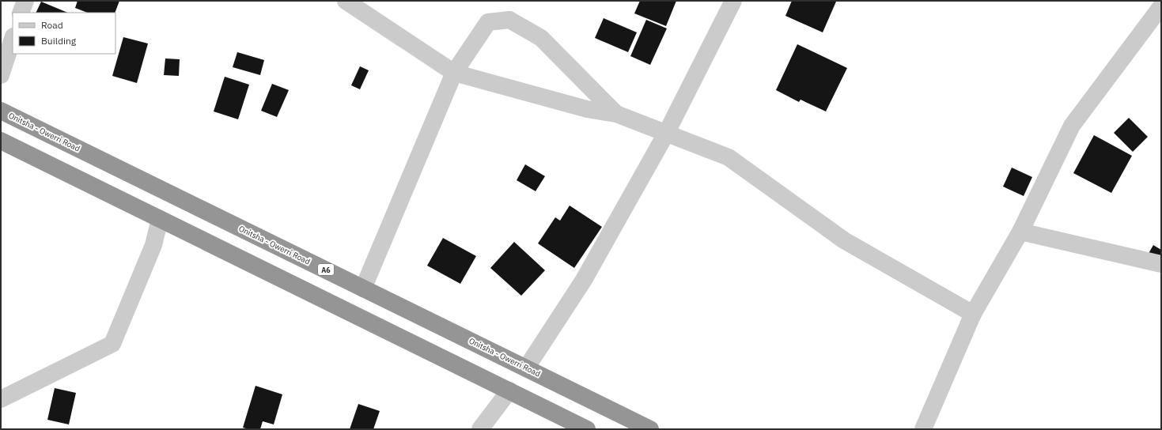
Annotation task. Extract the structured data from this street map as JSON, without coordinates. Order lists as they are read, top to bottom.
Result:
{
  "streets": {
    "highway": ["Onitsha - Owerri Road", "A6"]
  },
  "legend": ["Road", "Building"]
}
